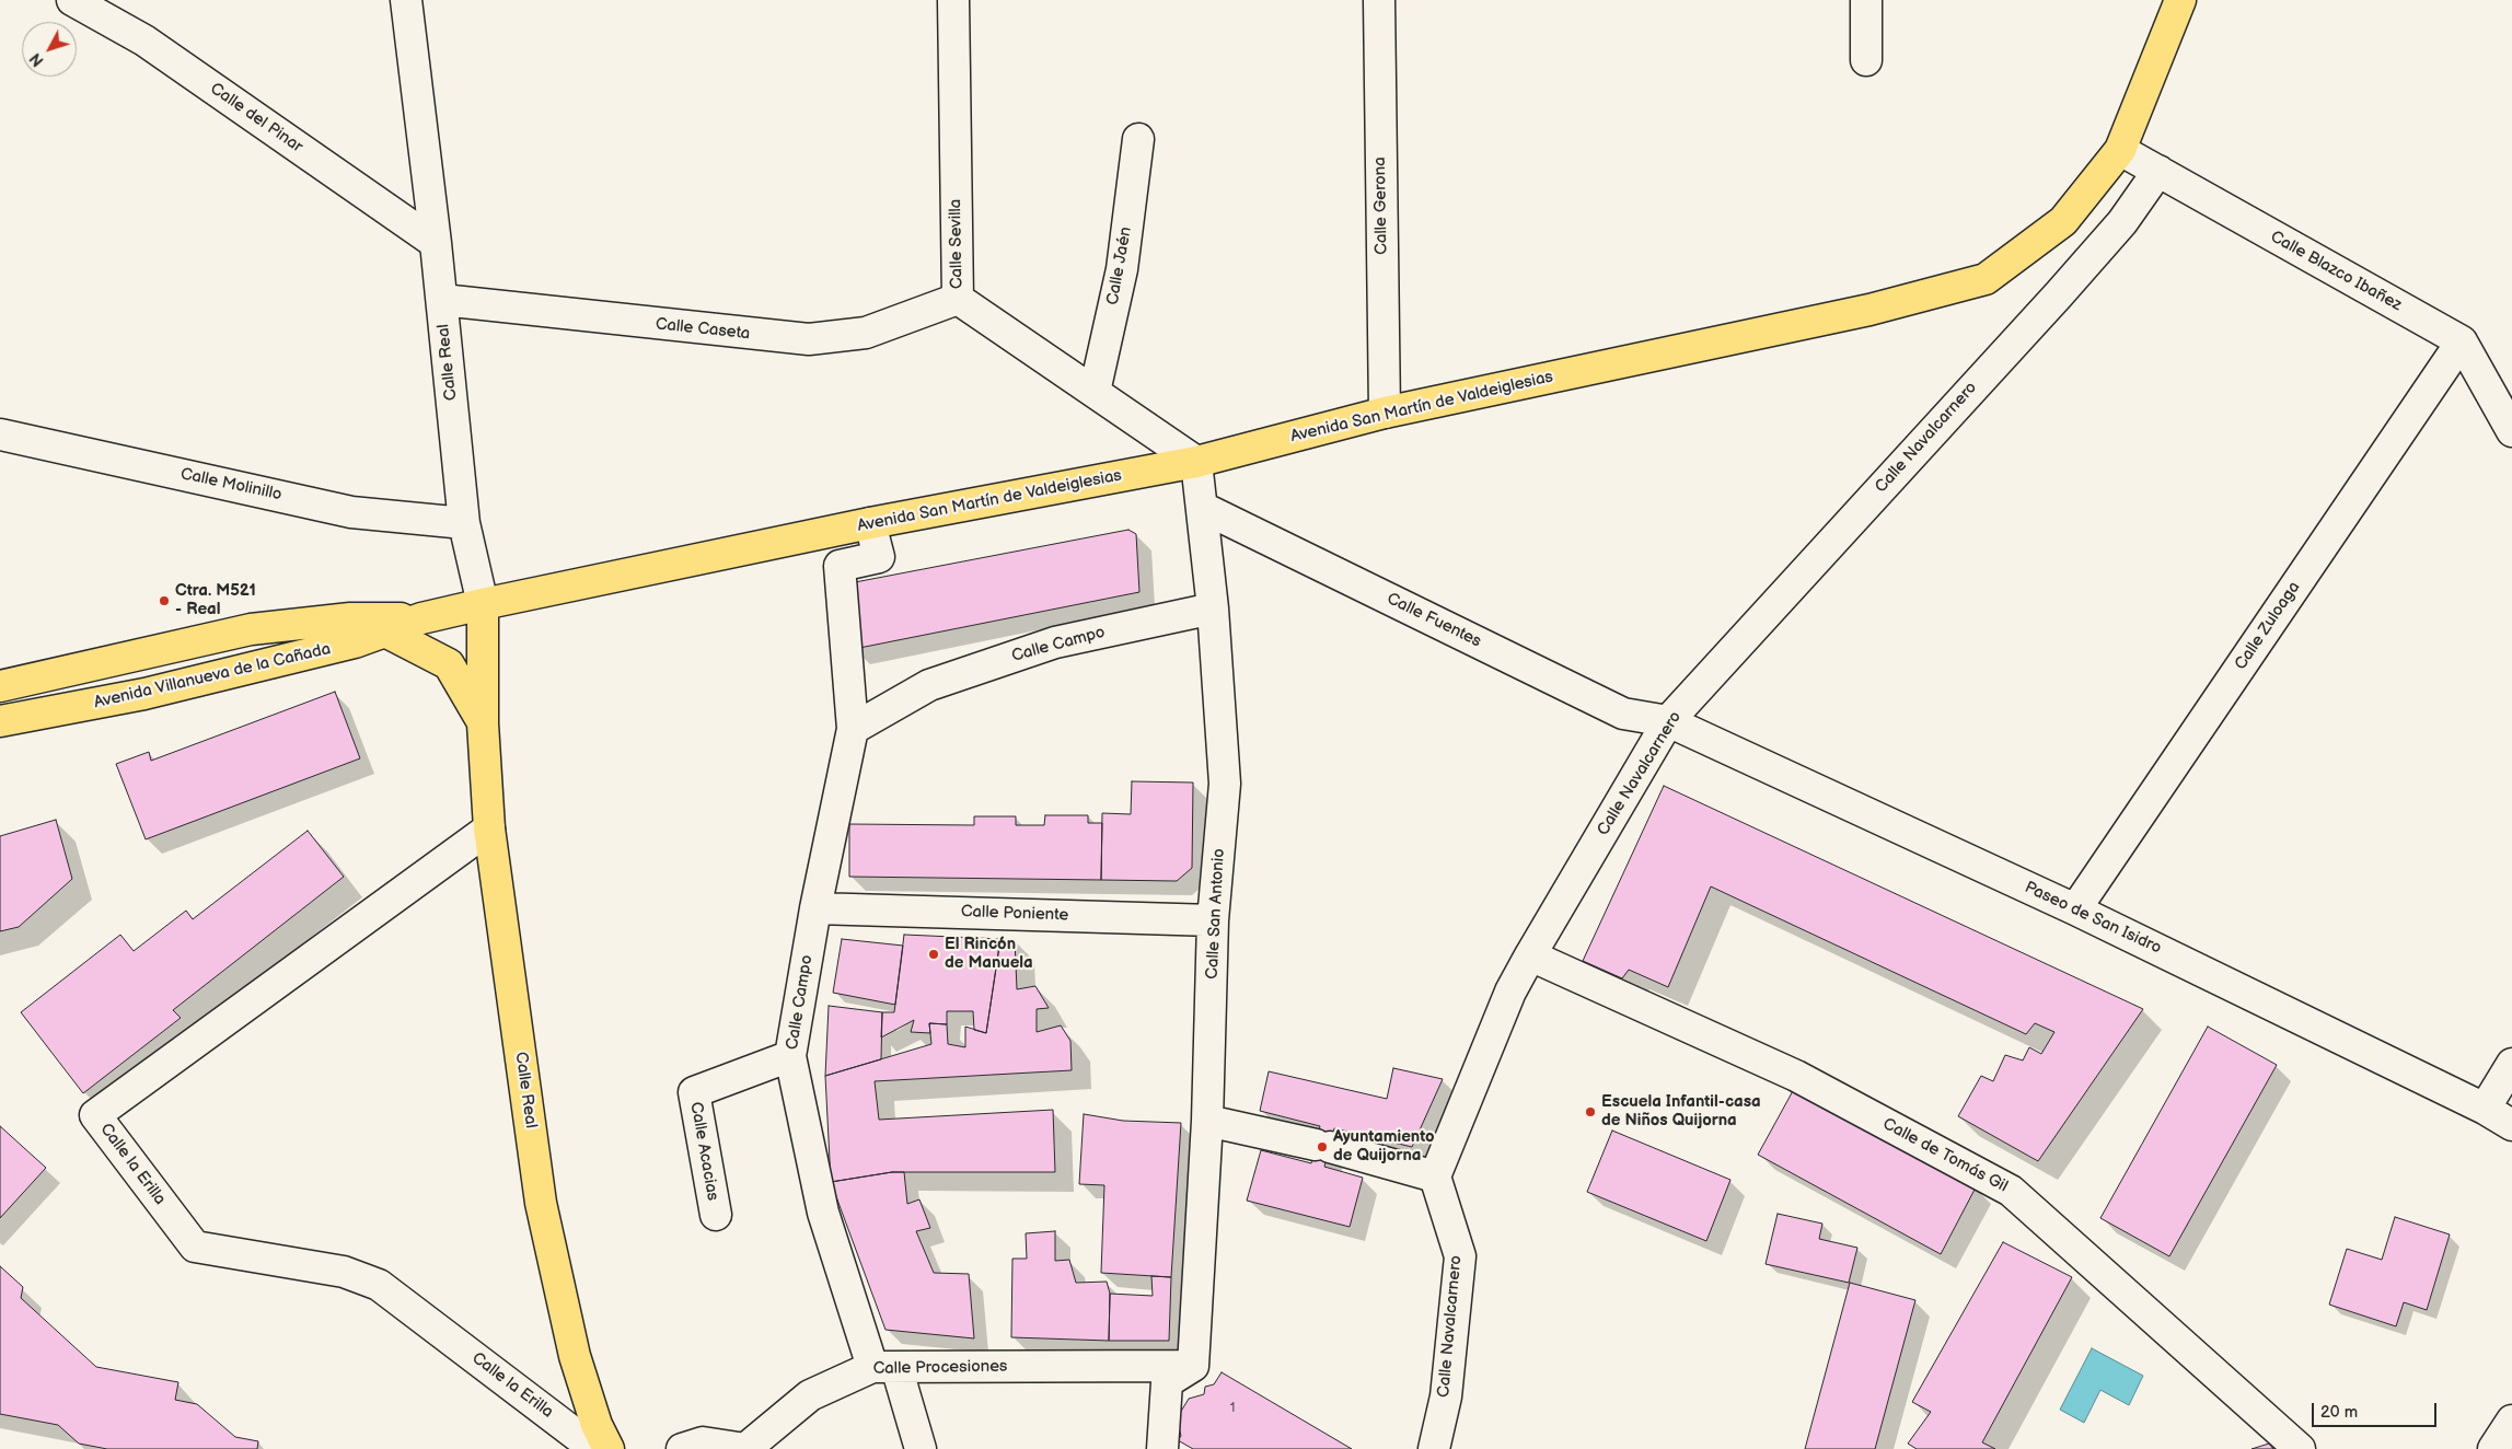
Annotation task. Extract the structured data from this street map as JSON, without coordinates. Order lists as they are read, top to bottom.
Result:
{
  "streets": {
    "main road": ["Calle Real", "Avenida San Martín de Valdeiglesias", "Avenida Villanueva de la Cañada"],
    "street": [
      "Calle del Pinar",
      "Calle Gerona",
      "Calle Sevilla",
      "Calle Jaén",
      "Calle Blazco Ibañez",
      "Calle Caseta",
      "Calle Navalcarnero",
      "Calle Molinillo",
      "Calle Fuentes",
      "Calle Zuloaga",
      "Calle Campo",
      "Calle Poniente",
      "Calle San Antonio",
      "Paseo de San Isidro",
      "Calle Acacias",
      "Calle de Tomás Gil",
      "Calle la Erilla",
      "Calle Procesiones"
    ]
  },
  "crossings": [
    ["Calle del Pinar", "Calle Real"],
    ["Calle Gerona", "Avenida San Martín de Valdeiglesias"],
    ["Calle Sevilla", "Calle Jaén"],
    ["Calle Sevilla", "Calle Caseta"],
    ["Calle Sevilla", "Avenida San Martín de Valdeiglesias"],
    ["Calle Sevilla", "Calle San Antonio"],
    ["Calle Blazco Ibañez", "Avenida San Martín de Valdeiglesias"],
    ["Calle Blazco Ibañez", "Calle Navalcarnero"],
    ["Calle Blazco Ibañez", "Calle Zuloaga"],
    ["Calle Caseta", "Calle Real"],
    ["Calle Real", "Avenida San Martín de Valdeiglesias"],
    ["Calle Real", "Calle Molinillo"],
    ["Calle Real", "Avenida Villanueva de la Cañada"],
    ["Calle Real", "Calle la Erilla"],
    ["Avenida San Martín de Valdeiglesias", "Calle Campo"],
    ["Avenida San Martín de Valdeiglesias", "Avenida Villanueva de la Cañada"],
    ["Avenida San Martín de Valdeiglesias", "Calle San Antonio"],
    ["Calle Navalcarnero", "Calle Fuentes"],
    ["Calle Navalcarnero", "Paseo de San Isidro"],
    ["Calle Navalcarnero", "Calle de Tomás Gil"],
    ["Calle Fuentes", "Calle San Antonio"],
    ["Calle Fuentes", "Paseo de San Isidro"],
    ["Calle Zuloaga", "Paseo de San Isidro"],
    ["Calle Campo", "Calle Poniente"],
    ["Calle Campo", "Calle San Antonio"],
    ["Calle Campo", "Calle Acacias"],
    ["Calle Campo", "Calle Procesiones"],
    ["Calle Poniente", "Calle San Antonio"],
    ["Calle San Antonio", "Calle Procesiones"]
  ],
  "places": [
    "Ctra. M521 - Real",
    "El Rincón de Manuela",
    "Escuela Infantil-casa de Niños Quijorna",
    "Ayuntamiento de Quijorna"
  ],
  "house_numbers": ["1"],
  "scale_bar": "20 m",
  "north": "bottom left"
}
